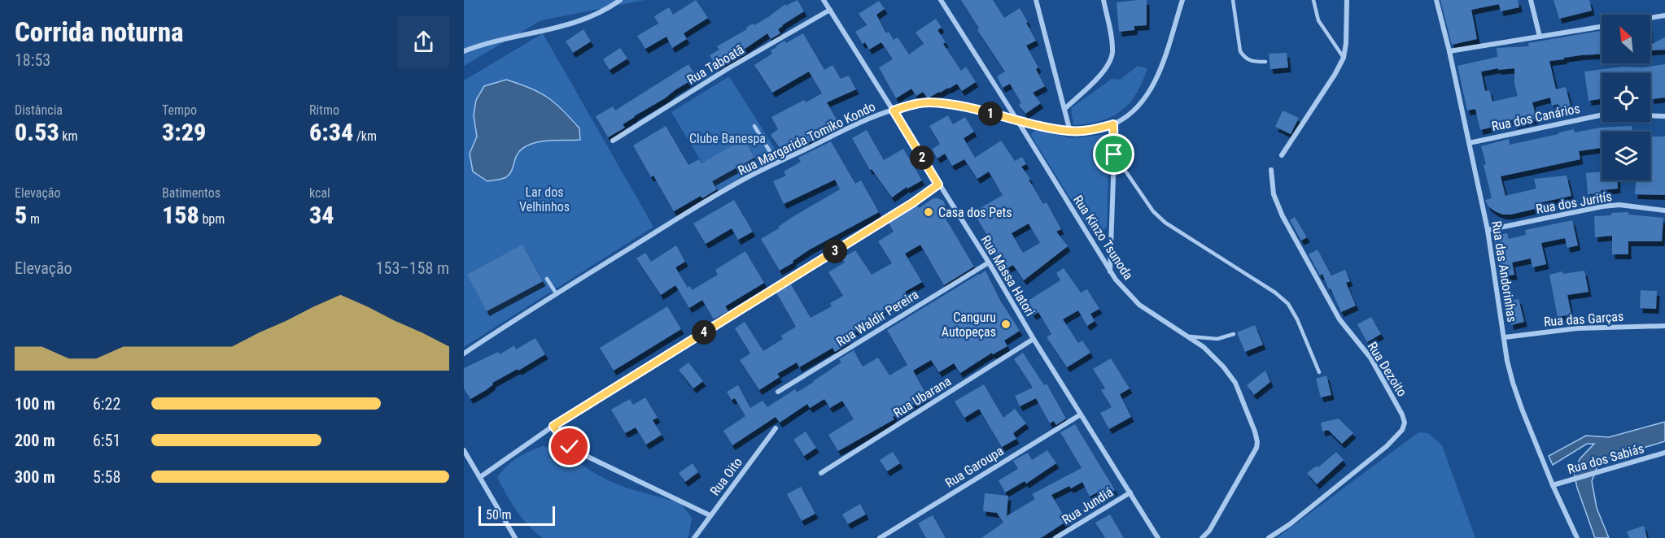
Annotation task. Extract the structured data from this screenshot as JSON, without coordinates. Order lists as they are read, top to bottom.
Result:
{
  "streets": {
    "street": [
      "Rua Taboatã",
      "Rua dos Canários",
      "Rua Margarida Tomiko Kondo",
      "Rua dos Juritís",
      "Rua Kinzo Tsunoda",
      "Rua das Andorinhas",
      "Rua Massa Hatori",
      "Rua Waldir Pereira",
      "Rua das Garças",
      "Rua Dezoito",
      "Rua Ubarana",
      "Rua dos Sabiás",
      "Rua Garoupa",
      "Rua Oito",
      "Rua Jundiá"
    ]
  },
  "crossings": [
    ["Rua Taboatã", "Rua Massa Hatori"],
    ["Rua dos Canários", "Rua das Andorinhas"],
    ["Rua Margarida Tomiko Kondo", "Rua Kinzo Tsunoda"],
    ["Rua Margarida Tomiko Kondo", "Rua Massa Hatori"],
    ["Rua dos Juritís", "Rua das Andorinhas"],
    ["Rua das Andorinhas", "Rua das Garças"],
    ["Rua das Andorinhas", "Rua dos Sabiás"],
    ["Rua Massa Hatori", "Rua Waldir Pereira"],
    ["Rua Massa Hatori", "Rua Ubarana"],
    ["Rua Massa Hatori", "Rua Garoupa"],
    ["Rua Massa Hatori", "Rua Jundiá"]
  ],
  "parks": ["Clube Banespa", "Lar dos Velhinhos"],
  "places": ["Casa dos Pets", "Canguru Autopeças"],
  "scale_bar": "50 m",
  "north": "top left",
  "page": {
    "heading": ["Corrida noturna", "18:53"],
    "stats": [
      ["Distância", "0.53 km"],
      ["Tempo", "3:29"],
      ["Ritmo", "6:34 /km"],
      ["Elevação", "5 m"],
      ["Batimentos", "158 bpm"],
      ["kcal", "34"]
    ],
    "pins": [
      "1",
      "2",
      "3",
      "4"
    ],
    "chart": ["Elevação", "153–158 m"],
    "list": [
      {
        "name": "100 m",
        "note": "6:22"
      },
      {
        "name": "200 m",
        "note": "6:51"
      },
      {
        "name": "300 m",
        "note": "5:58"
      }
    ],
    "scale": "50 m"
  }
}
